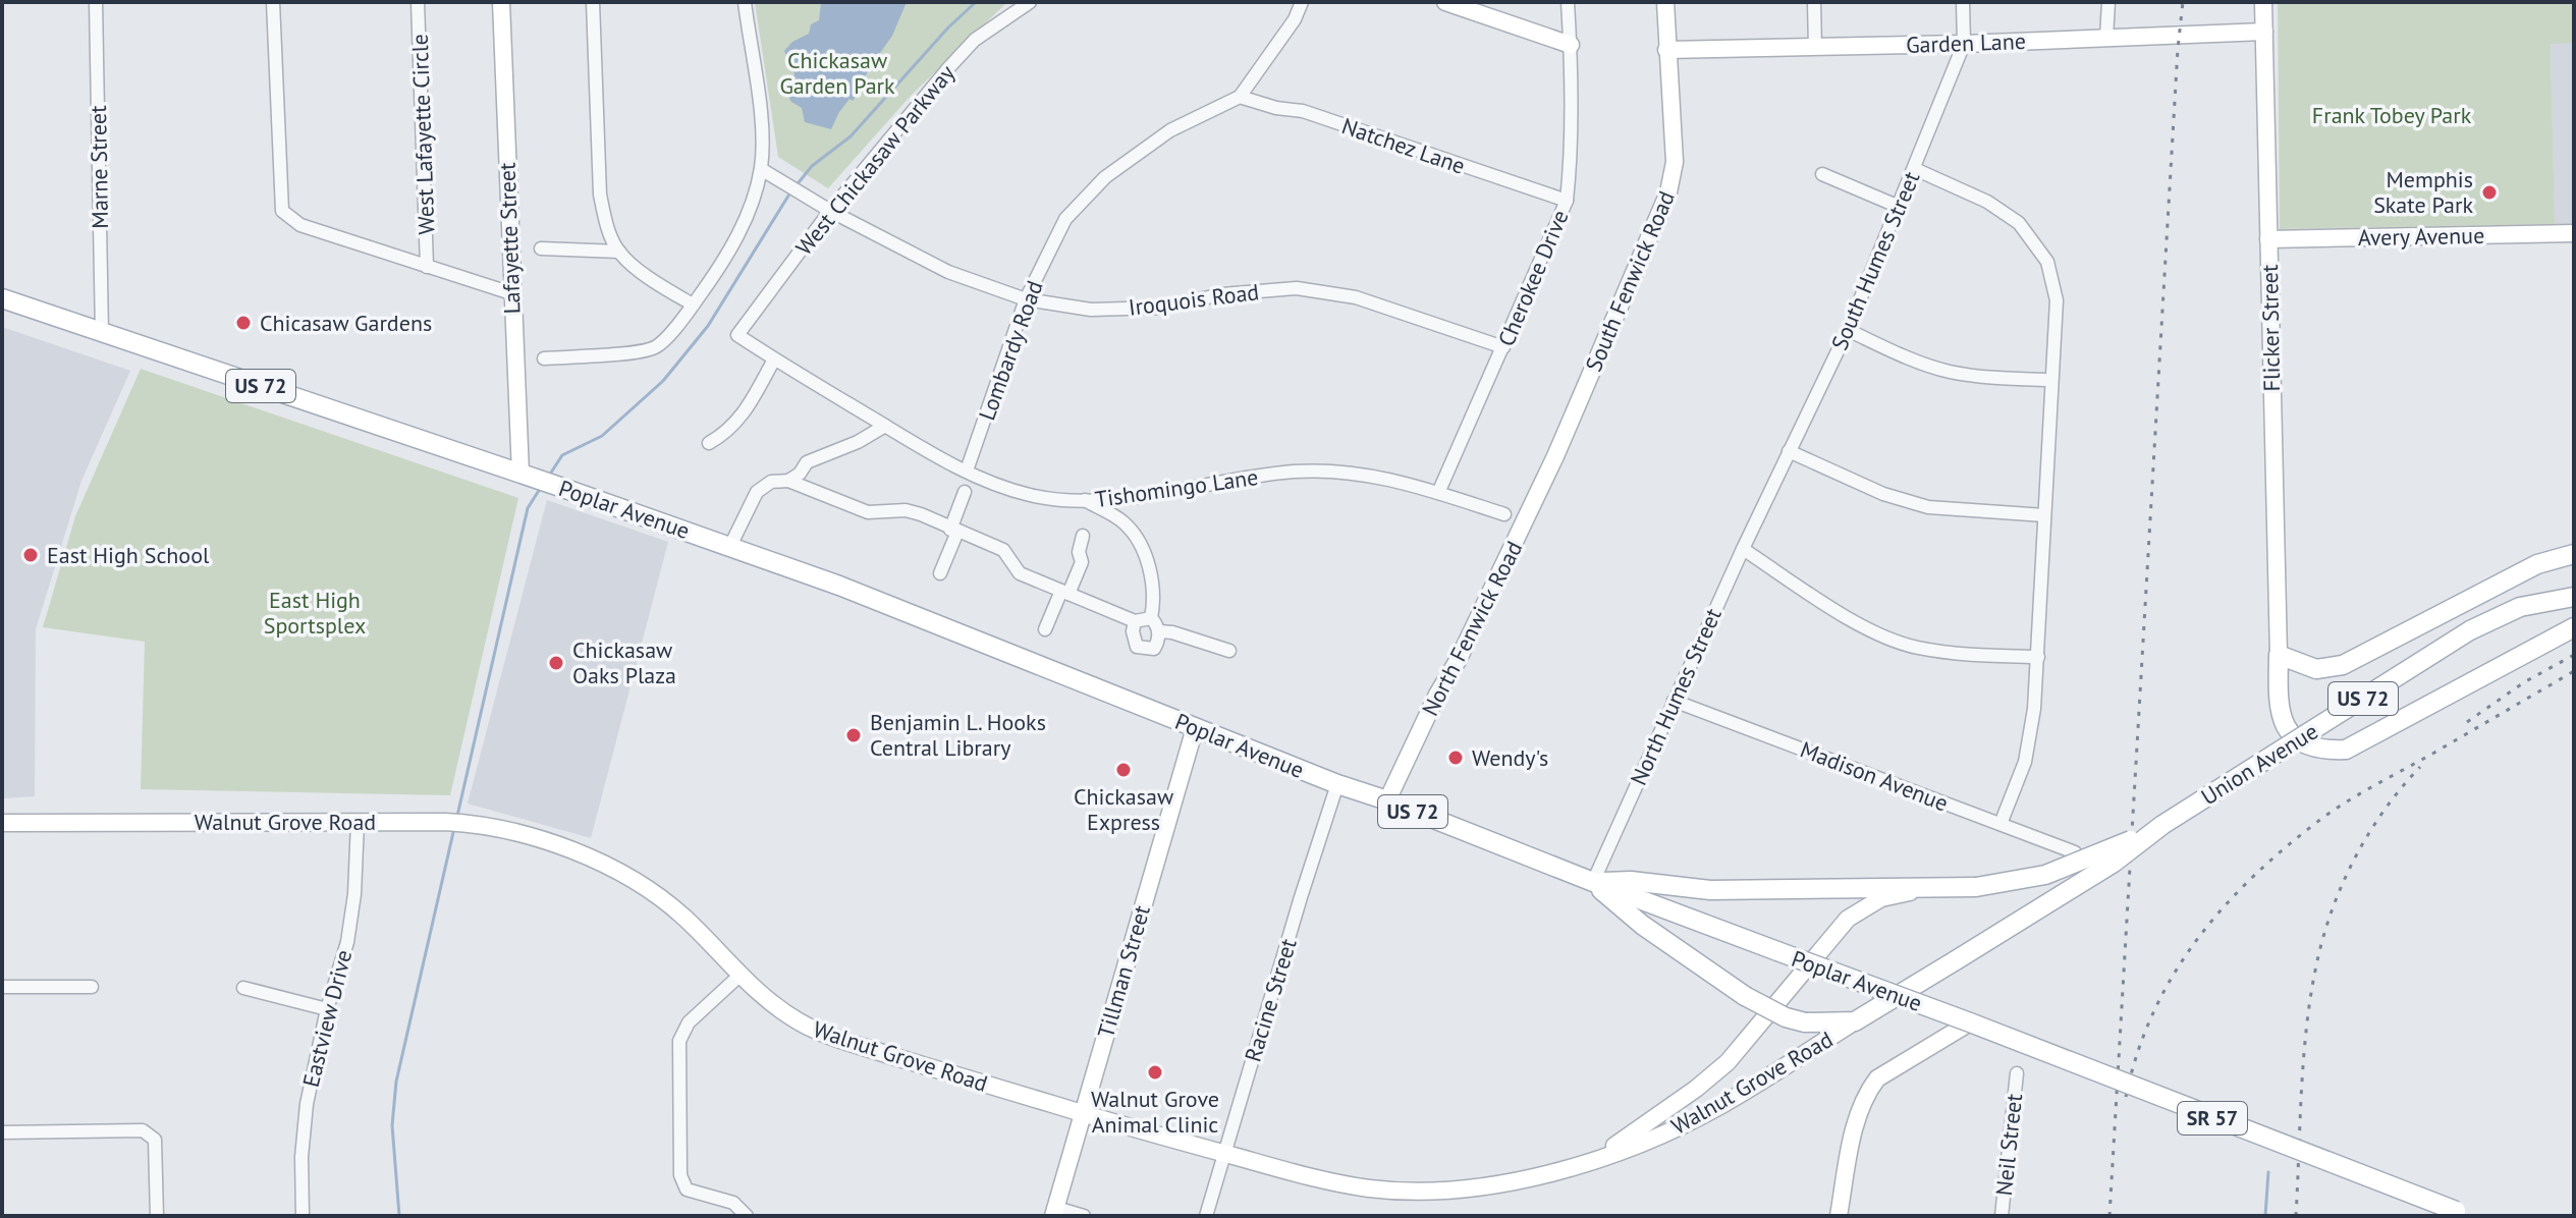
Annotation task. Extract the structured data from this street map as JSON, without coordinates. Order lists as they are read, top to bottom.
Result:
{
  "streets": {
    "main road": [
      "Garden Lane",
      "Avery Avenue",
      "Lafayette Street",
      "South Fenwick Road",
      "Flicker Street",
      "US 72",
      "Poplar Avenue",
      "North Fenwick Road",
      "Union Avenue",
      "Walnut Grove Road",
      "Tillman Street",
      "SR 57"
    ],
    "street": [
      "West Lafayette Circle",
      "Natchez Lane",
      "West Chickasaw Parkway",
      "Marne Street",
      "South Humes Street",
      "Cherokee Drive",
      "Iroquois Road",
      "Lombardy Road",
      "Tishomingo Lane",
      "North Humes Street",
      "Madison Avenue",
      "Racine Street",
      "Eastview Drive",
      "Neil Street"
    ]
  },
  "crossings": [
    ["Garden Lane", "South Humes Street"],
    ["Garden Lane", "South Fenwick Road"],
    ["Garden Lane", "Flicker Street"],
    ["Natchez Lane", "Cherokee Drive"],
    ["Natchez Lane", "Lombardy Road"],
    ["West Chickasaw Parkway", "Iroquois Road"],
    ["West Chickasaw Parkway", "Tishomingo Lane"],
    ["Marne Street", "Poplar Avenue"],
    ["Avery Avenue", "Flicker Street"],
    ["Lafayette Street", "Poplar Avenue"],
    ["South Humes Street", "North Humes Street"],
    ["Cherokee Drive", "Iroquois Road"],
    ["Cherokee Drive", "Tishomingo Lane"],
    ["South Fenwick Road", "North Fenwick Road"],
    ["Iroquois Road", "Lombardy Road"],
    ["Lombardy Road", "Tishomingo Lane"],
    ["US 72", "Poplar Avenue"],
    ["US 72", "North Humes Street"],
    ["US 72", "Union Avenue"],
    ["US 72", "Walnut Grove Road"],
    ["Poplar Avenue", "North Fenwick Road"],
    ["Poplar Avenue", "North Humes Street"],
    ["Poplar Avenue", "Tillman Street"],
    ["Poplar Avenue", "Racine Street"],
    ["North Humes Street", "Madison Avenue"],
    ["Union Avenue", "Walnut Grove Road"],
    ["Walnut Grove Road", "Tillman Street"],
    ["Walnut Grove Road", "Racine Street"],
    ["Walnut Grove Road", "Eastview Drive"]
  ],
  "parks": ["Chickasaw Garden Park", "Frank Tobey Park", "East High Sportsplex"],
  "places": [
    "Memphis Skate Park",
    "Chicasaw Gardens",
    "East High School",
    "Chickasaw Oaks Plaza",
    "Benjamin L. Hooks Central Library",
    "Wendy's",
    "Chickasaw Express",
    "Walnut Grove Animal Clinic"
  ]
}
